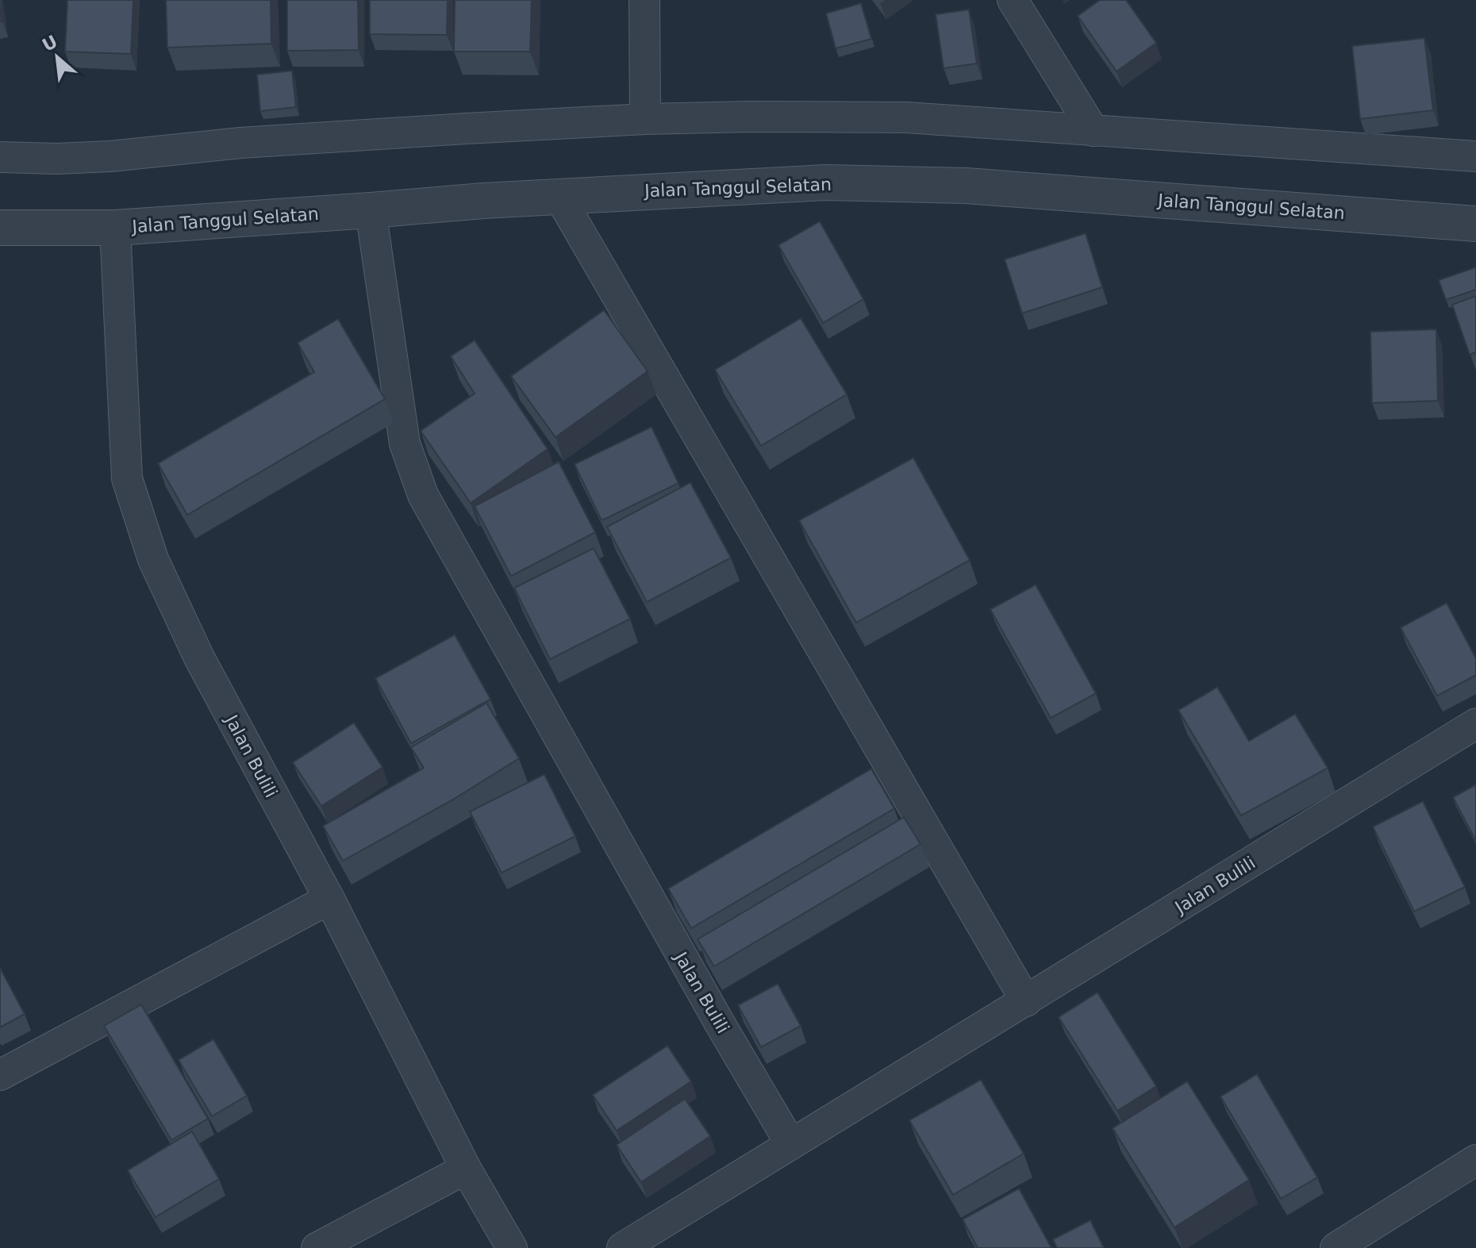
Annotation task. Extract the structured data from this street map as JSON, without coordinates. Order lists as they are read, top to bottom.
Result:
{
  "streets": {
    "street": ["Jalan Tanggul Selatan", "Jalan Bulili"]
  },
  "crossings": [
    ["Jalan Tanggul Selatan", "Jalan Bulili"]
  ],
  "north": "top left"
}
